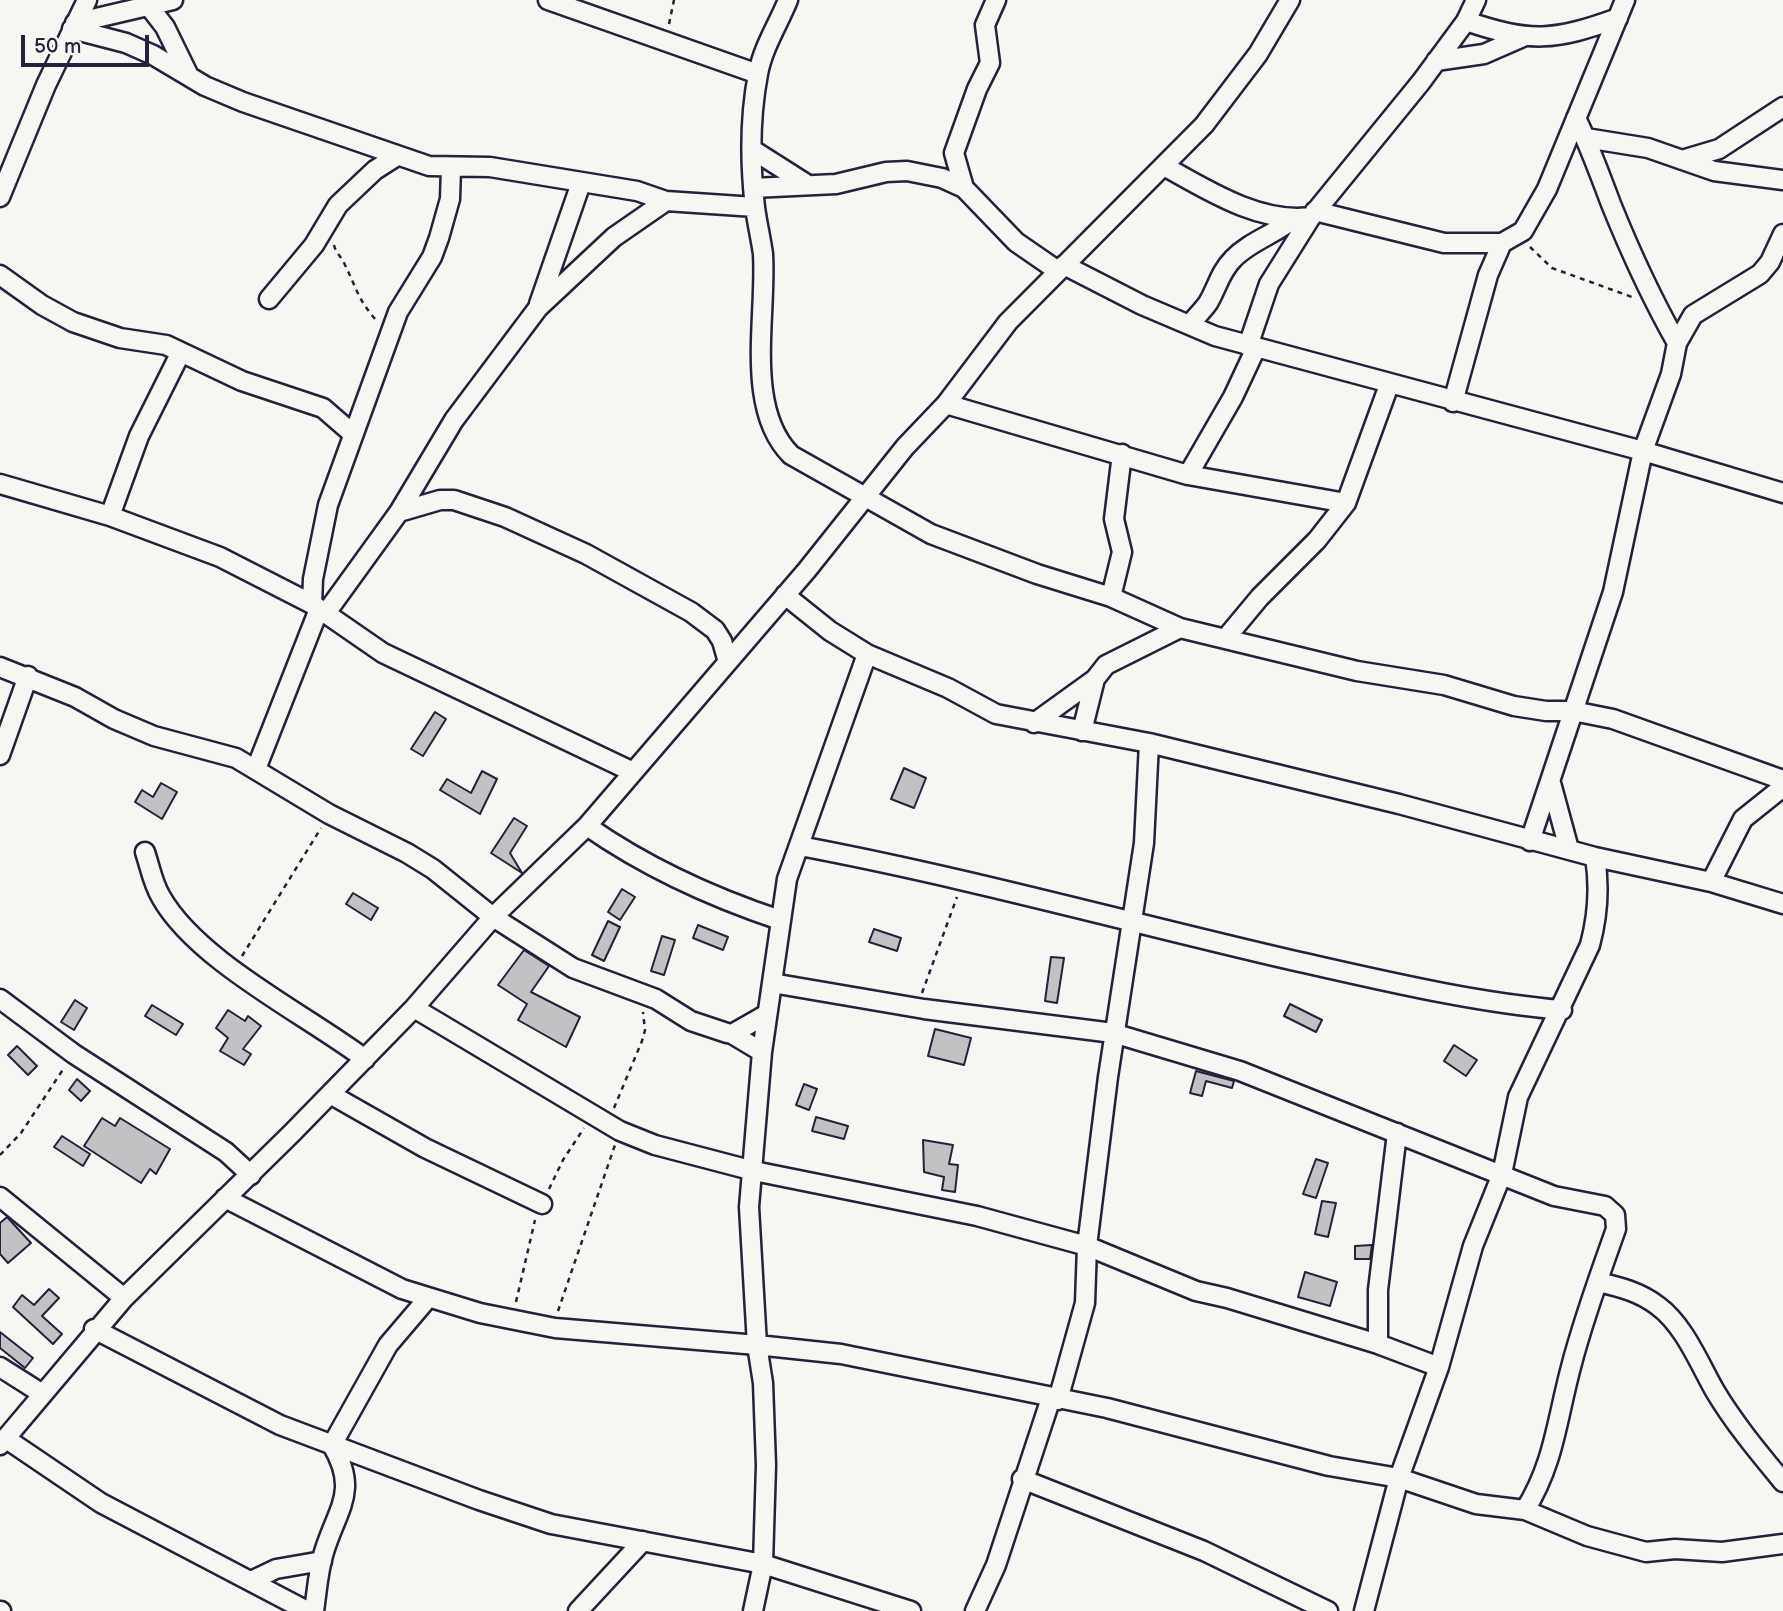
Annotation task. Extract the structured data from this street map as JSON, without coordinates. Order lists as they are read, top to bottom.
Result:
{
  "scale_bar": "50 m"
}
